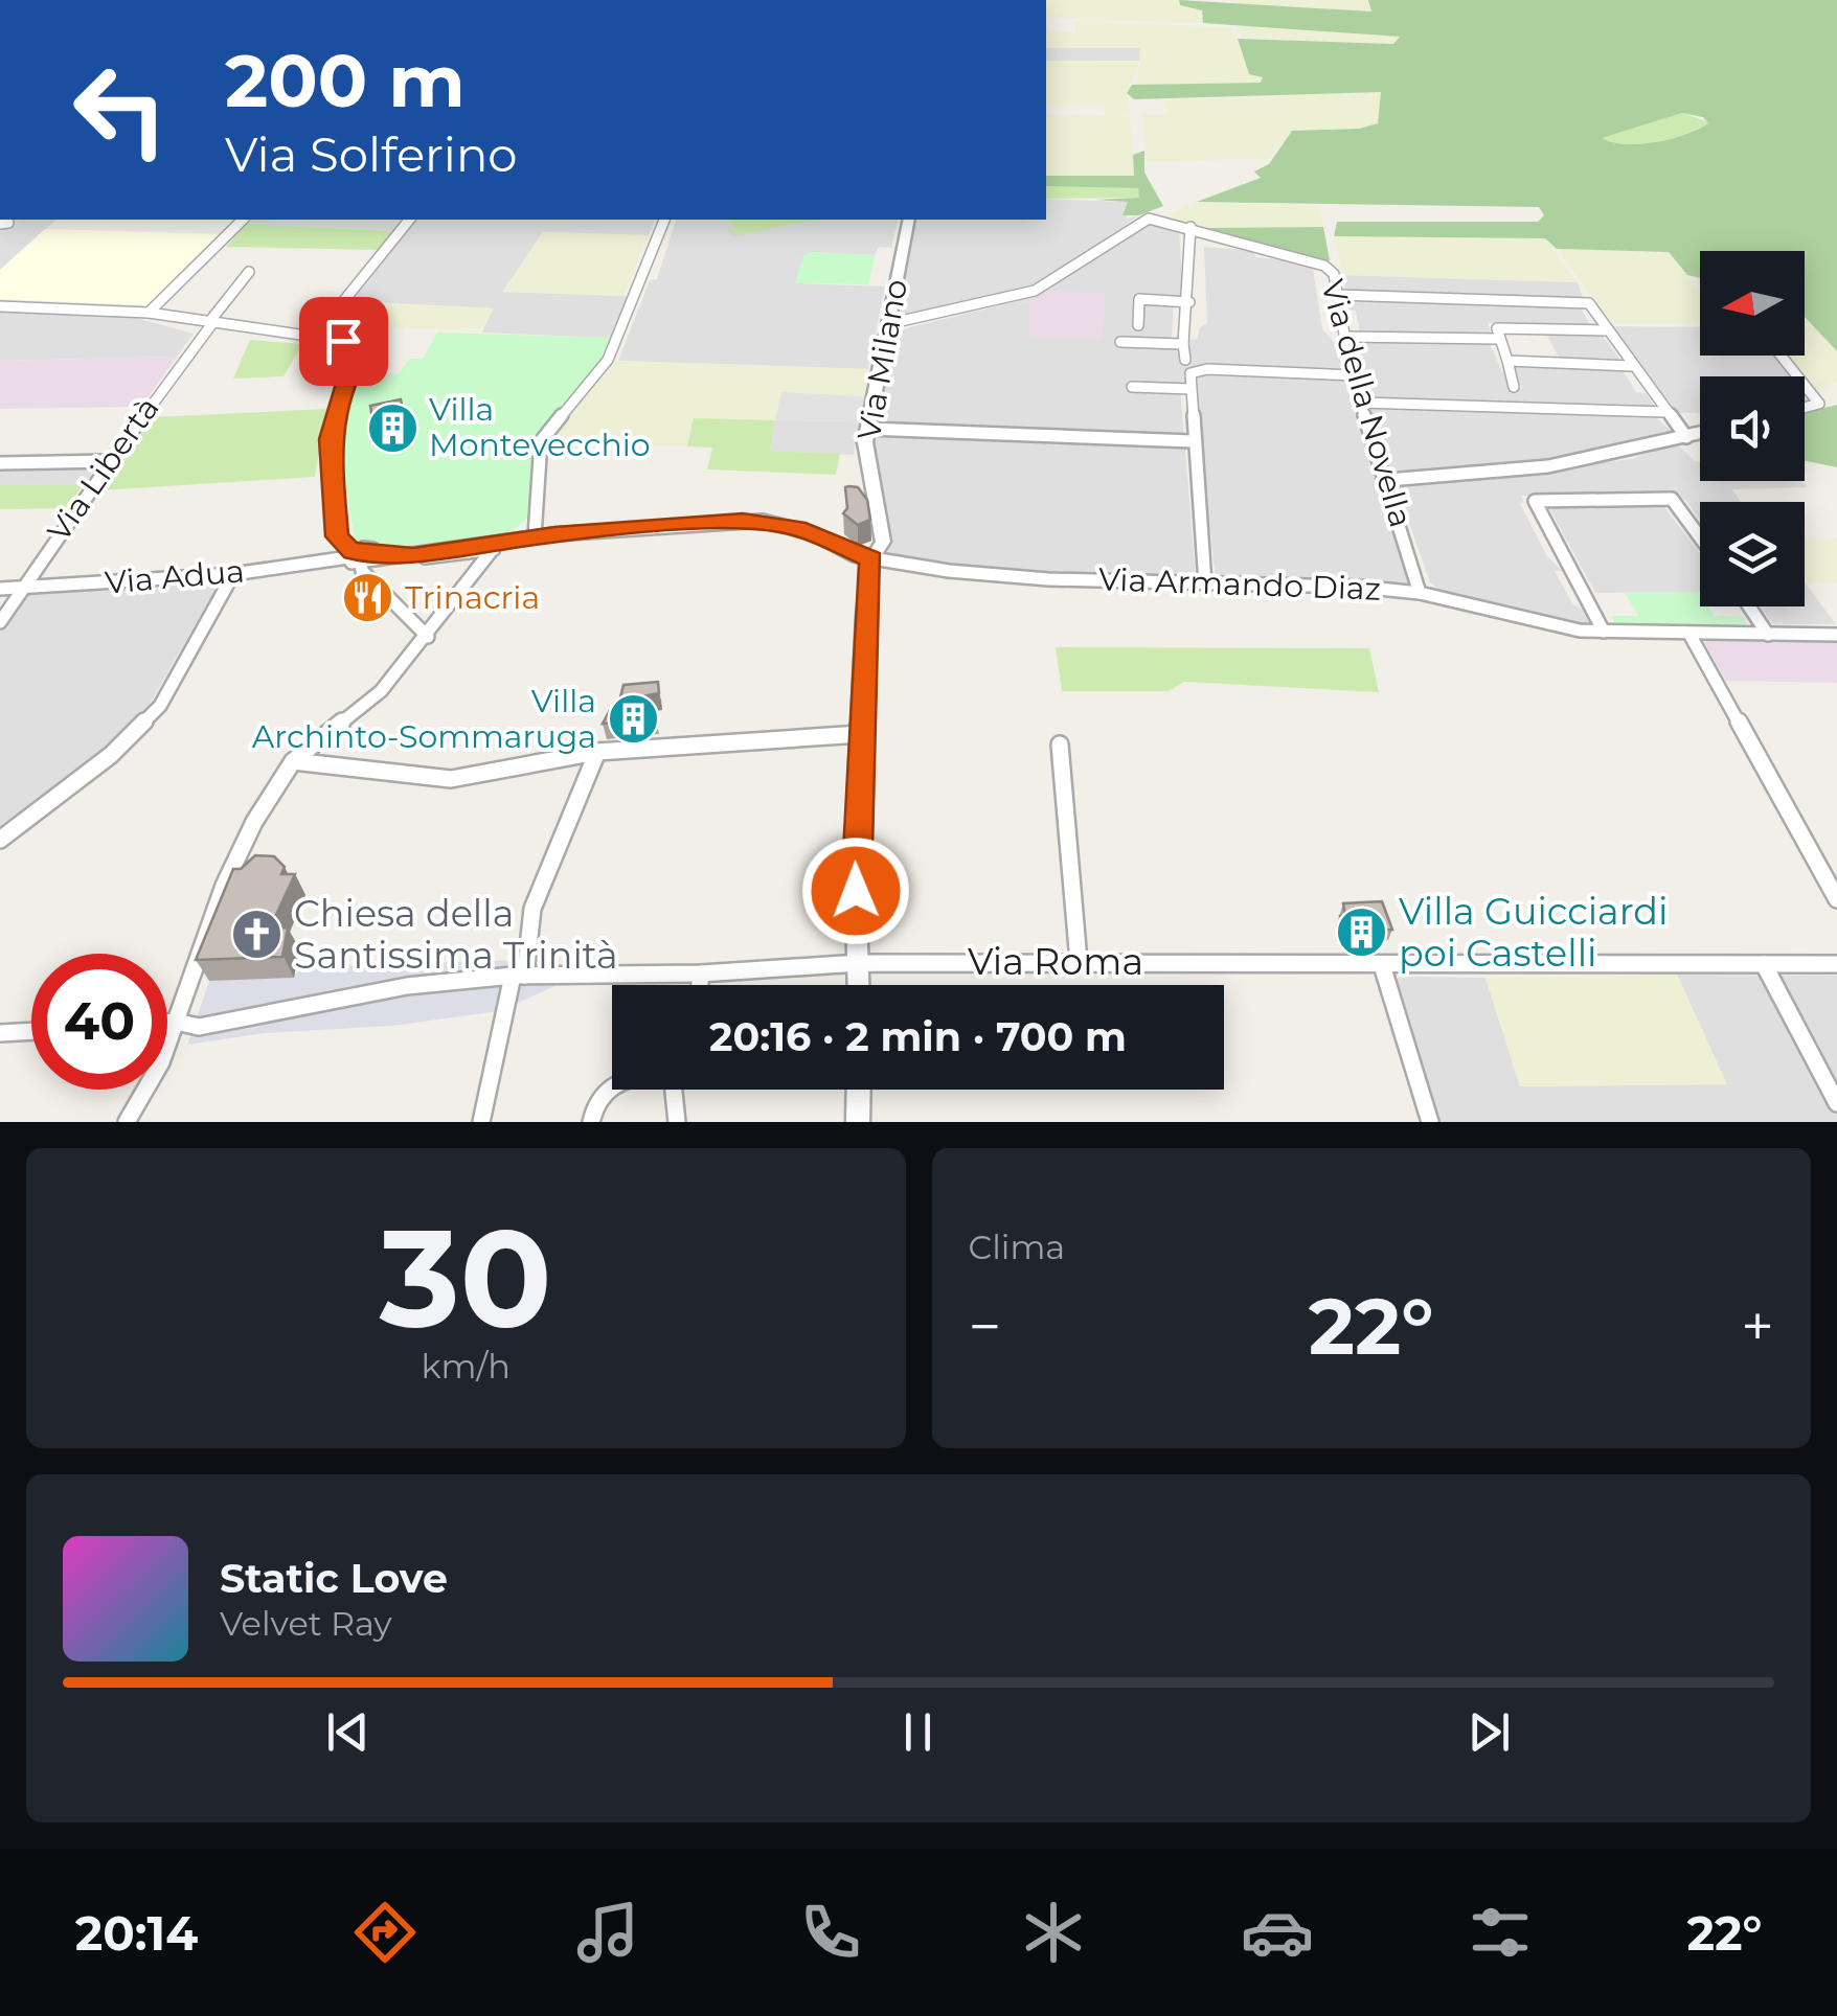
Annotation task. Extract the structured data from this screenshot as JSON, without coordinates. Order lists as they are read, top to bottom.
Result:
{
  "streets": {
    "street": [
      "Via Milano",
      "Via della Novella",
      "Via Libertà",
      "Via Adua",
      "Via Armando Diaz",
      "Via Roma"
    ]
  },
  "crossings": [
    ["Via Milano", "Via della Novella"],
    ["Via Milano", "Via Armando Diaz"],
    ["Via Milano", "Via Roma"],
    ["Via della Novella", "Via Armando Diaz"],
    ["Via Libertà", "Via Adua"]
  ],
  "places": {
    "building": ["Villa Montevecchio", "Villa Archinto-Sommaruga", "Villa Guicciardi poi Castelli"],
    "restaurant": ["Trinacria"],
    "church": ["Chiesa della Santissima Trinità"]
  },
  "north": "left",
  "page": {
    "turn": ["200 m", "Via Solferino"],
    "limit": "40",
    "trip": "20:16 · 2 min · 700 m",
    "tile": [
      ["30", "km/h"],
      "Clima"
    ],
    "heat": ["−", "22°", "+"],
    "song": ["Static Love", "Velvet Ray"],
    "tabs": ["20:14", "22°"]
  }
}
